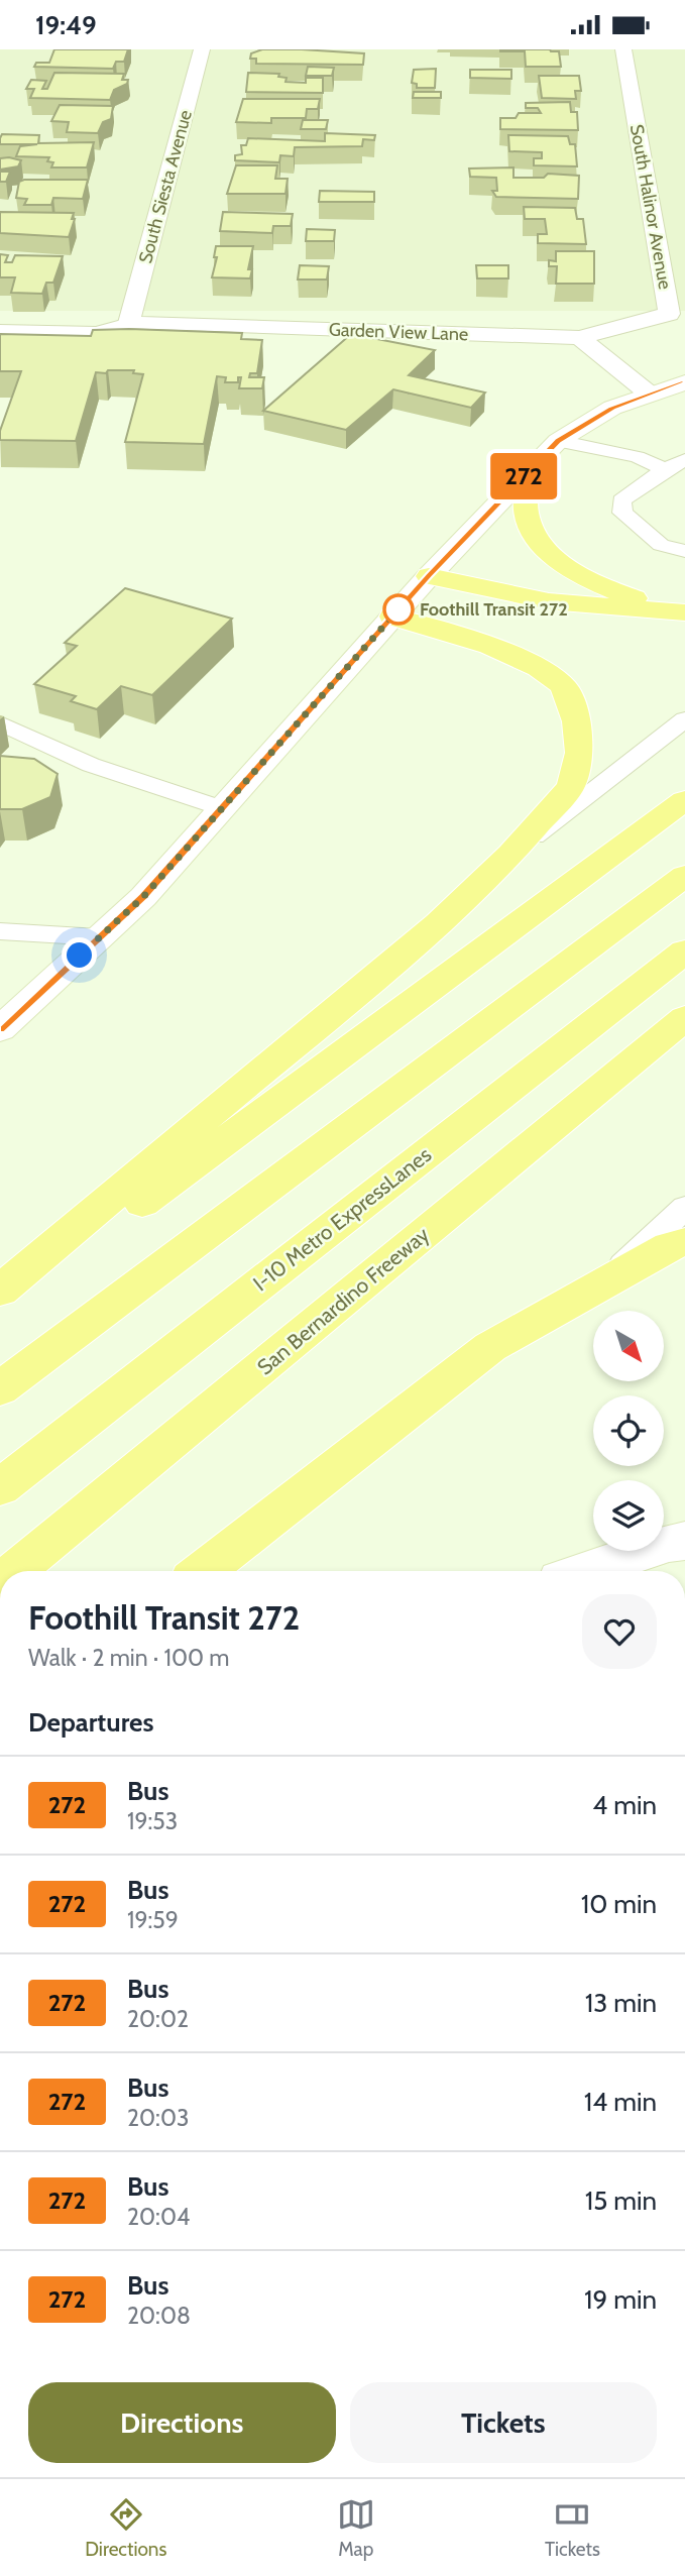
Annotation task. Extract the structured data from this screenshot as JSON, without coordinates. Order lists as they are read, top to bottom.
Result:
{
  "streets": {
    "highway": ["I-10 Metro ExpressLanes", "San Bernardino Freeway"],
    "street": ["South Siesta Avenue", "South Halinor Avenue", "Garden View Lane"]
  },
  "crossings": [
    ["South Siesta Avenue", "Garden View Lane"],
    ["South Halinor Avenue", "Garden View Lane"]
  ],
  "places": ["Foothill Transit 272"],
  "lines": ["bus line 272"],
  "north": "bottom right",
  "page": {
    "status": "19:49",
    "on_map": "272",
    "heading": [
      ["Foothill Transit 272", "Walk · 2 min · 100 m"],
      "Departures"
    ],
    "list": [
      {
        "mark": "272",
        "name": "Bus",
        "note": "19:53",
        "value": "4 min"
      },
      {
        "mark": "272",
        "name": "Bus",
        "note": "19:59",
        "value": "10 min"
      },
      {
        "mark": "272",
        "name": "Bus",
        "note": "20:02",
        "value": "13 min"
      },
      {
        "mark": "272",
        "name": "Bus",
        "note": "20:03",
        "value": "14 min"
      },
      {
        "mark": "272",
        "name": "Bus",
        "note": "20:04",
        "value": "15 min"
      },
      {
        "mark": "272",
        "name": "Bus",
        "note": "20:08",
        "value": "19 min"
      }
    ],
    "buttons": ["Directions", "Tickets"],
    "tabs": ["Directions", "Map", "Tickets"]
  }
}
